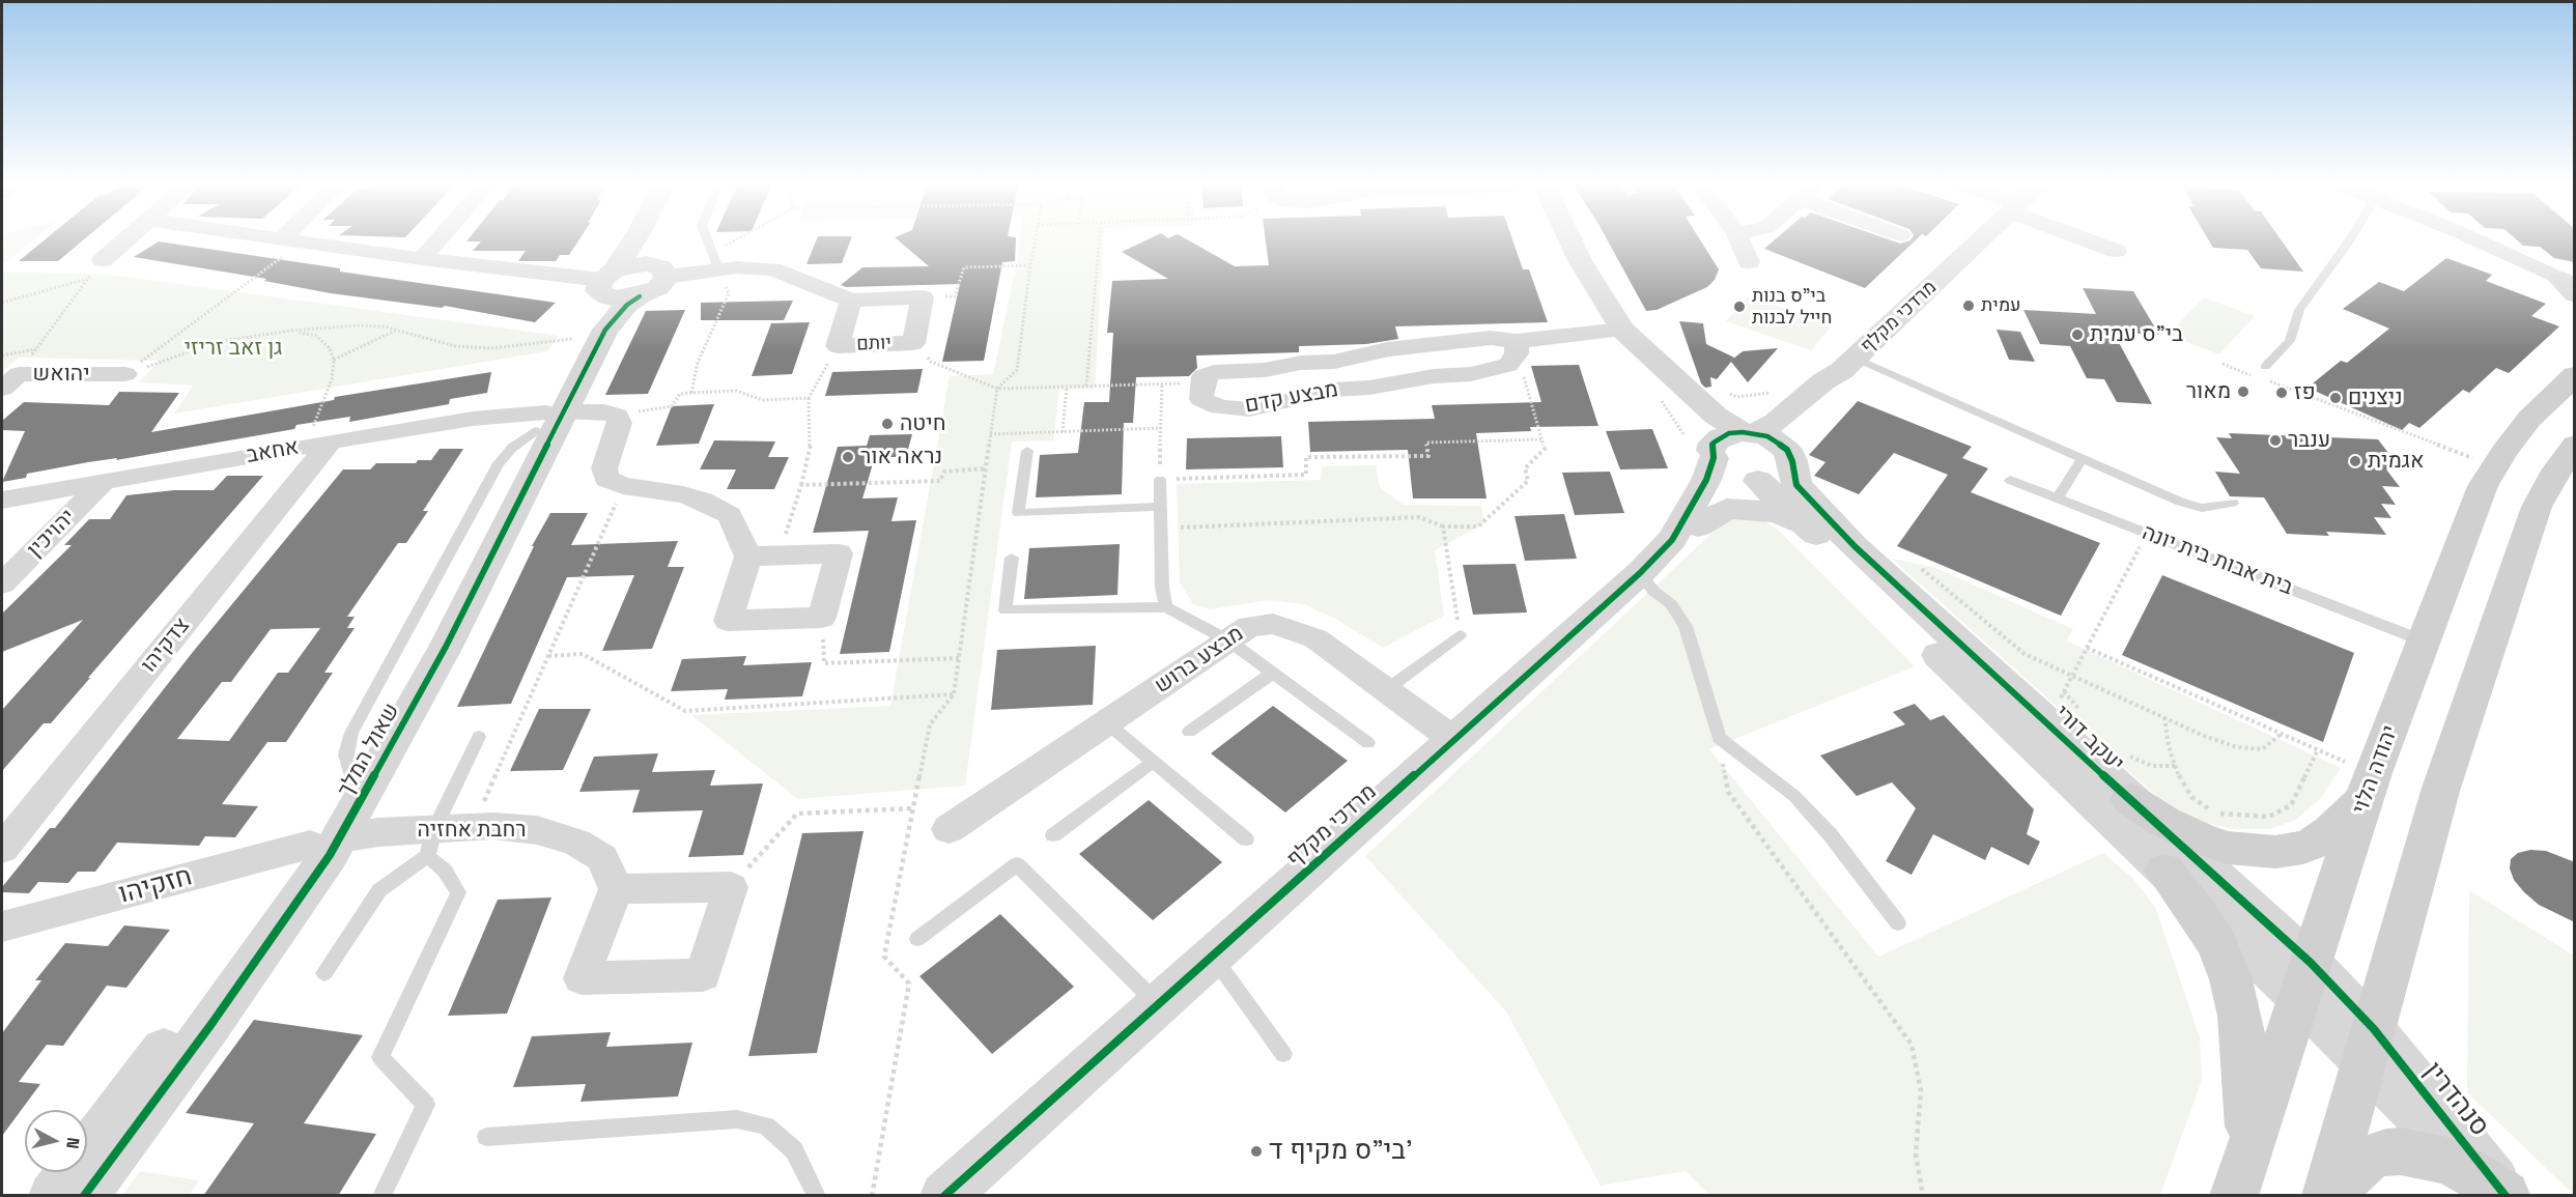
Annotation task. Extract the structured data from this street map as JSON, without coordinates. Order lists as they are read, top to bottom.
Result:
{
  "streets": {
    "main road": ["יהודה הלוי"],
    "street": [
      "מרדכי מקלף",
      "יותם",
      "יהואש",
      "מבצע קדם",
      "אחאב",
      "יהויכין",
      "צדקיהו",
      "מבצע ברוש",
      "יעקב דורי",
      "שאול המלך",
      "רחבת אחזיה",
      "חזקיהו",
      "סנהדרין"
    ],
    "lane": ["בית אבות בית יונה"]
  },
  "crossings": [
    ["מרדכי מקלף", "מבצע ברוש"],
    ["מרדכי מקלף", "יעקב דורי"],
    ["אחאב", "יהויכין"],
    ["אחאב", "צדקיהו"],
    ["אחאב", "שאול המלך"],
    ["בית אבות בית יונה", "יהודה הלוי"],
    ["יעקב דורי", "יהודה הלוי"],
    ["יעקב דורי", "סנהדרין"],
    ["שאול המלך", "רחבת אחזיה"],
    ["שאול המלך", "חזקיהו"],
    ["רחבת אחזיה", "חזקיהו"]
  ],
  "parks": ["גן זאב זריזי"],
  "places": [
    "עמית",
    "בי\"ס בנות חייל לבנות",
    "בי\"ס עמית",
    "מאור",
    "פז",
    "ניצנים",
    "חיטה",
    "ענבר",
    "נראה אור",
    "אגמית",
    "בי\"ס מקיף ד'"
  ],
  "north": "right"
}
